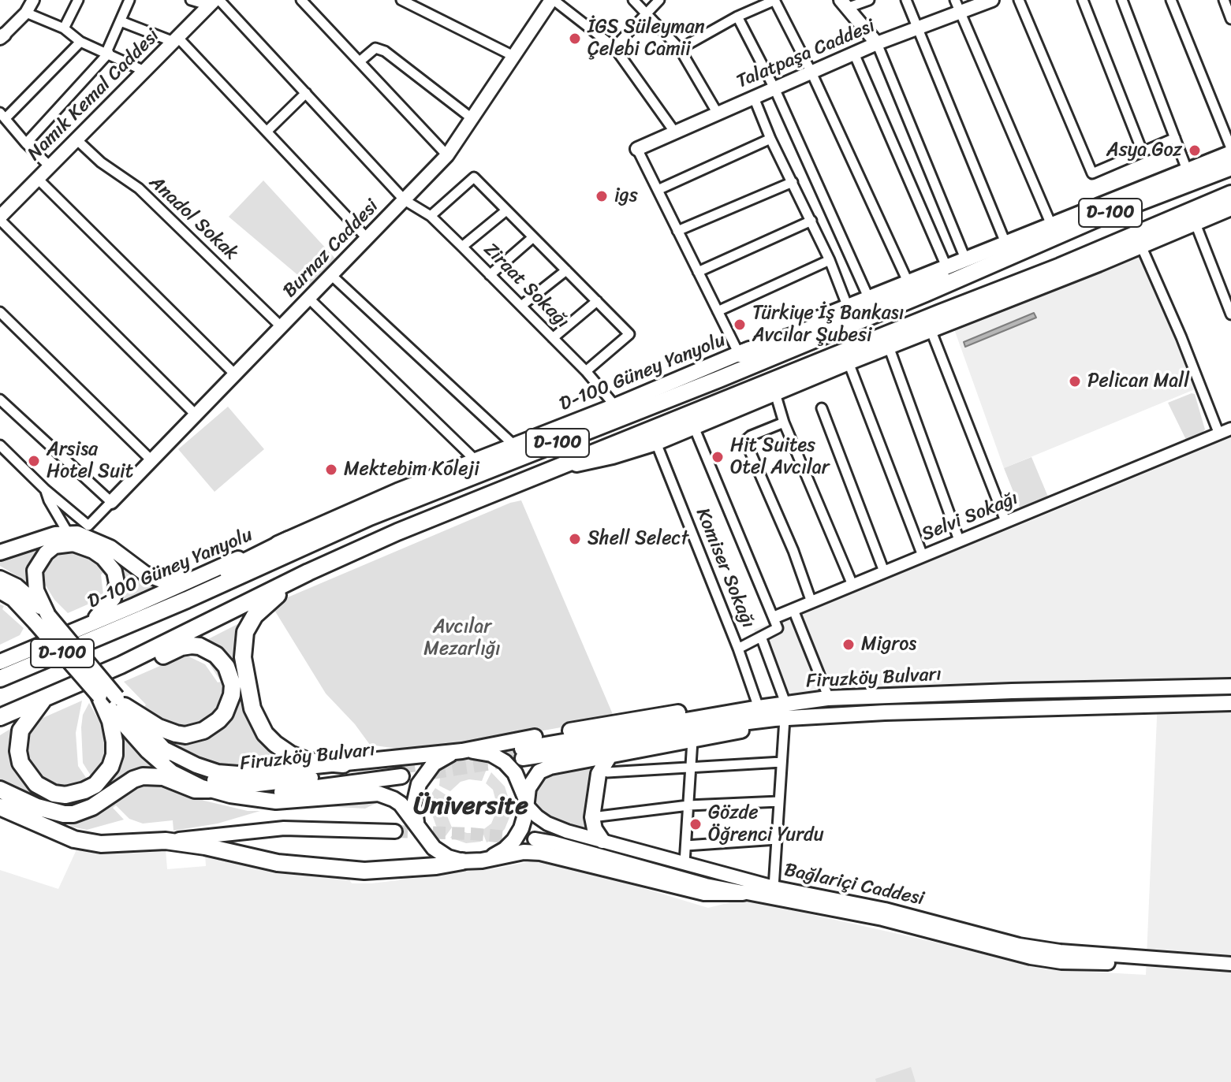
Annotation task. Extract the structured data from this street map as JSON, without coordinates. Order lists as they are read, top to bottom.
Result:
{
  "streets": {
    "highway": ["D-100"],
    "main road": [
      "Talatpaşa Caddesi",
      "Namık Kemal Caddesi",
      "Burnaz Caddesi",
      "D-100 Güney Yanyolu",
      "Firuzköy Bulvarı",
      "Bağlariçi Caddesi"
    ],
    "street": [
      "Anadol Sokak",
      "Ziraat Sokağı",
      "Selvi Sokağı",
      "Komiser Sokağı"
    ]
  },
  "crossings": [
    ["Namık Kemal Caddesi", "Anadol Sokak"],
    ["Namık Kemal Caddesi", "Ziraat Sokağı"],
    ["Anadol Sokak", "Burnaz Caddesi"],
    ["Burnaz Caddesi", "Ziraat Sokağı"],
    ["Ziraat Sokağı", "D-100 Güney Yanyolu"],
    ["Komiser Sokağı", "Firuzköy Bulvarı"]
  ],
  "districts": ["Üniversite"],
  "parks": ["Avcılar Mezarlığı"],
  "places": [
    "İGS Süleyman Çelebi Camii",
    "Asya Goz",
    "igs",
    "Türkiye İş Bankası Avcılar Şubesi",
    "Pelican Mall",
    "Hit Suites Otel Avcılar",
    "Arsisa Hotel Suit",
    "Mektebim Koleji",
    "Shell Select",
    "Migros",
    "Gözde Öğrenci Yurdu"
  ]
}
